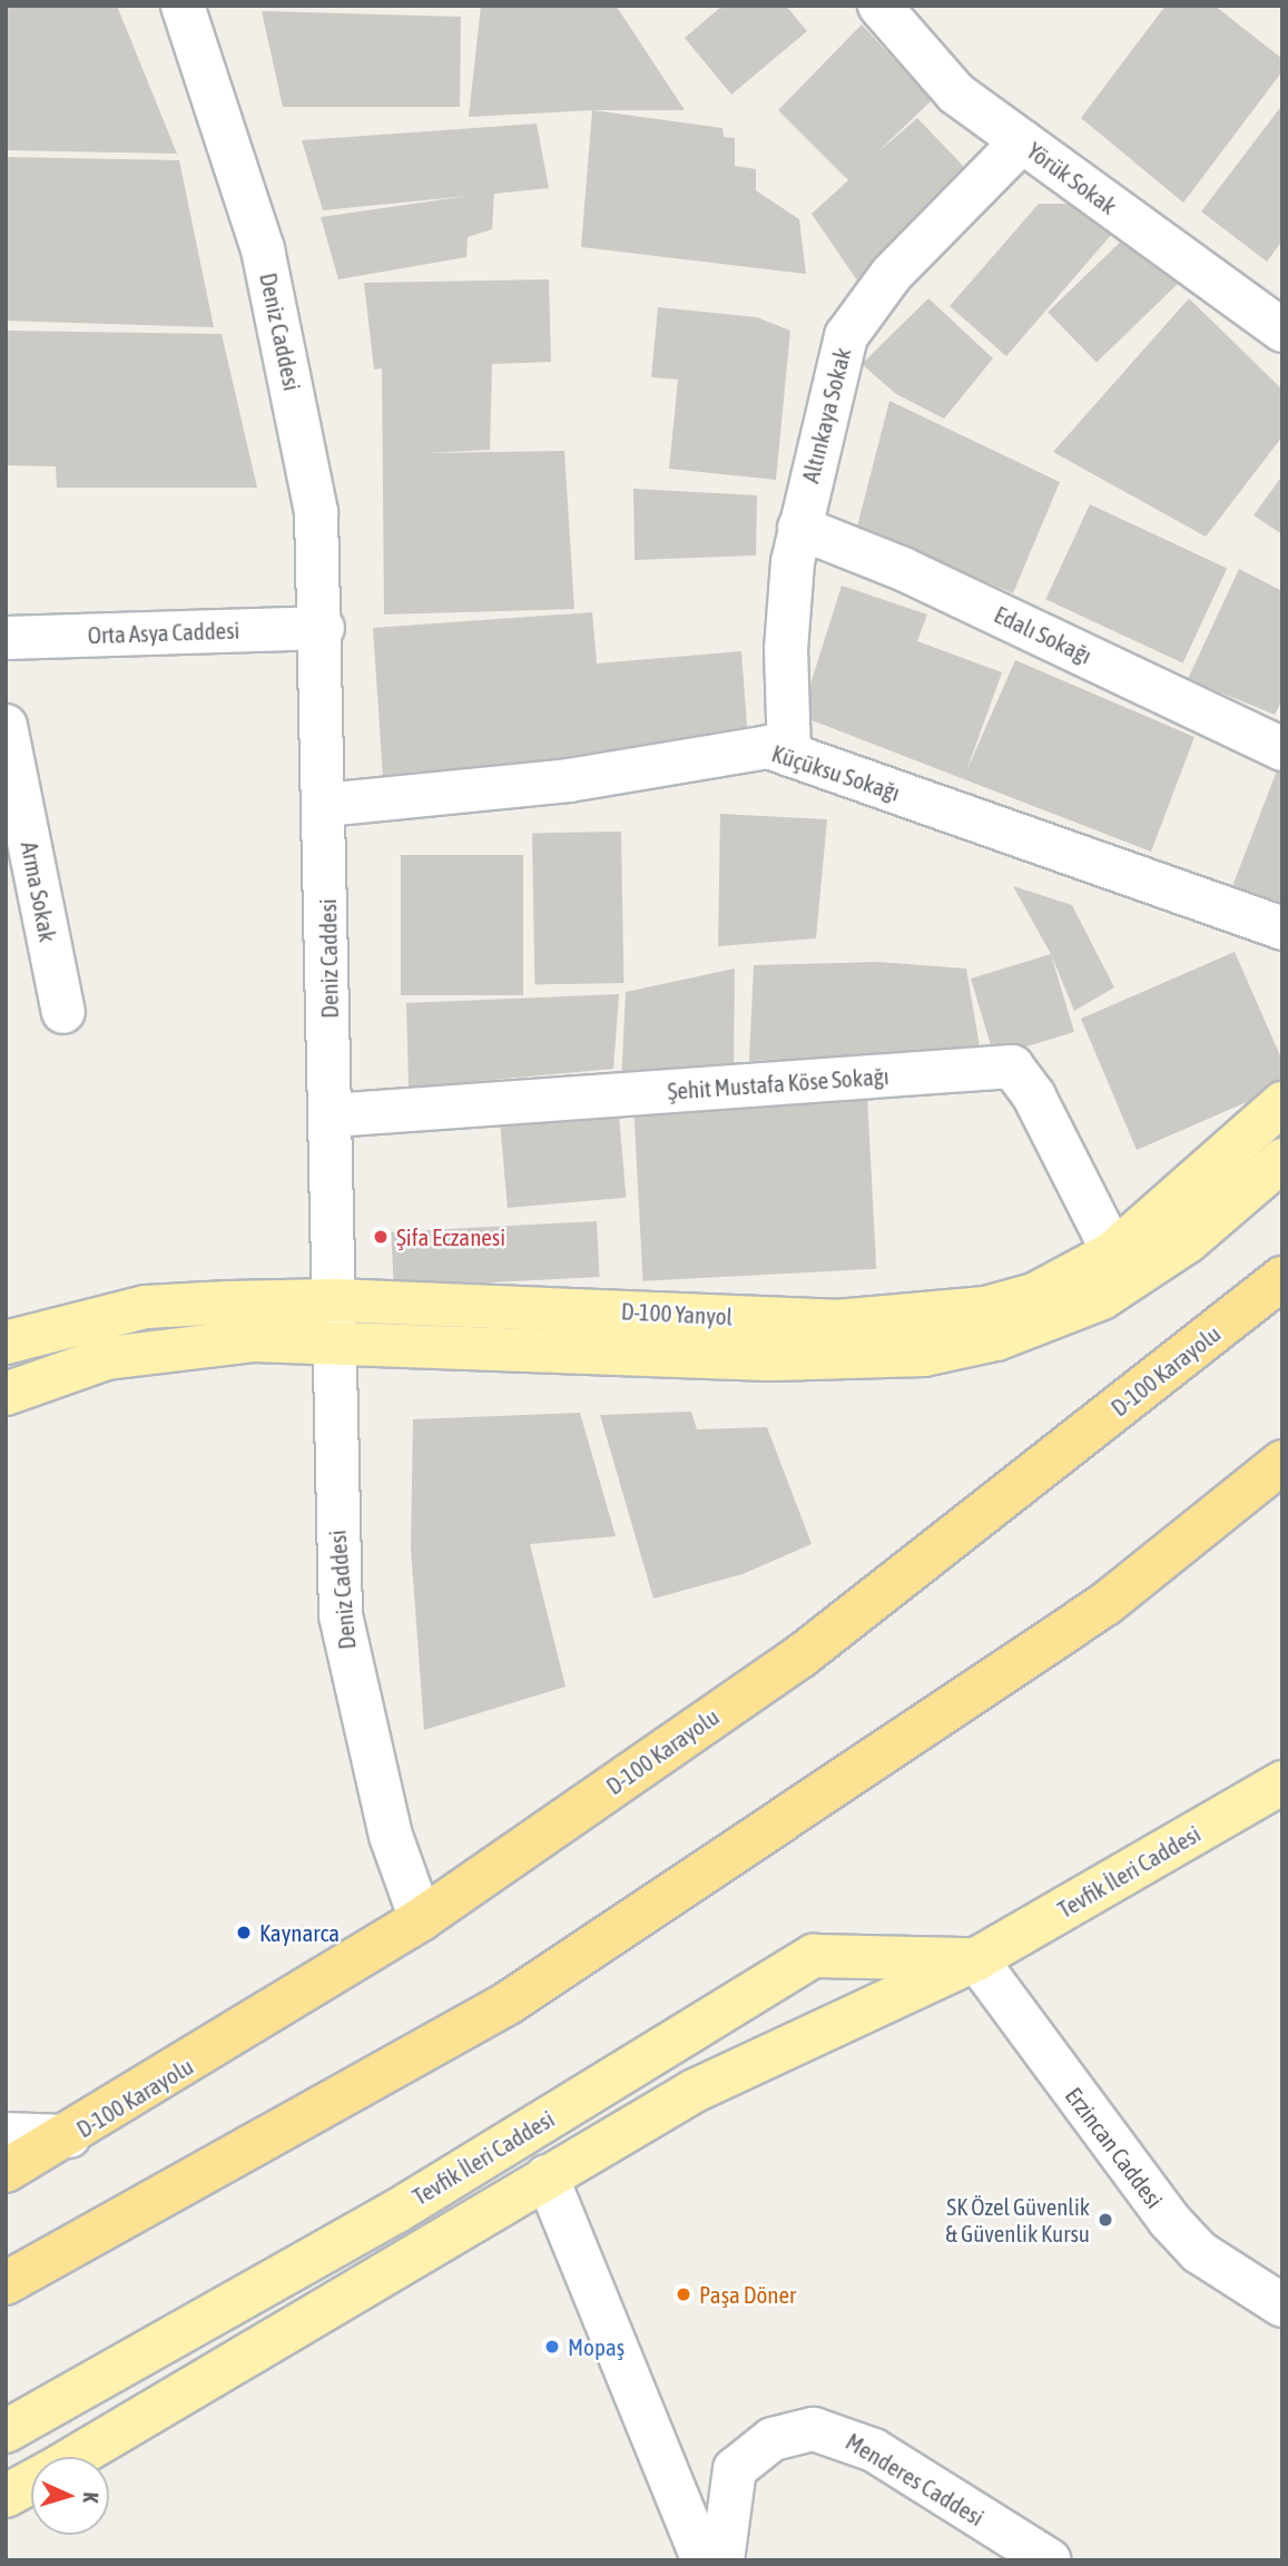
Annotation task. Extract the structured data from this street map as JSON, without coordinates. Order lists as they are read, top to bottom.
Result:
{
  "streets": {
    "highway": ["D-100 Karayolu"],
    "main road": ["D-100 Yanyol", "Tevfik İleri Caddesi"],
    "street": [
      "Yörük Sokak",
      "Deniz Caddesi",
      "Altınkaya Sokak",
      "Orta Asya Caddesi",
      "Edalı Sokağı",
      "Küçüksu Sokağı",
      "Arma Sokak",
      "Şehit Mustafa Köse Sokağı",
      "Erzincan Caddesi",
      "Menderes Caddesi"
    ]
  },
  "crossings": [
    ["Yörük Sokak", "Altınkaya Sokak"],
    ["Deniz Caddesi", "Orta Asya Caddesi"],
    ["Deniz Caddesi", "Küçüksu Sokağı"],
    ["Deniz Caddesi", "Şehit Mustafa Köse Sokağı"],
    ["Deniz Caddesi", "D-100 Yanyol"],
    ["Deniz Caddesi", "D-100 Karayolu"],
    ["Altınkaya Sokak", "Edalı Sokağı"],
    ["Altınkaya Sokak", "Küçüksu Sokağı"],
    ["Şehit Mustafa Köse Sokağı", "D-100 Yanyol"],
    ["Tevfik İleri Caddesi", "Erzincan Caddesi"]
  ],
  "places": [
    "Şifa Eczanesi",
    "Kaynarca",
    "SK Özel Güvenlik & Güvenlik Kursu",
    "Paşa Döner",
    "Mopaş"
  ],
  "north": "right"
}
